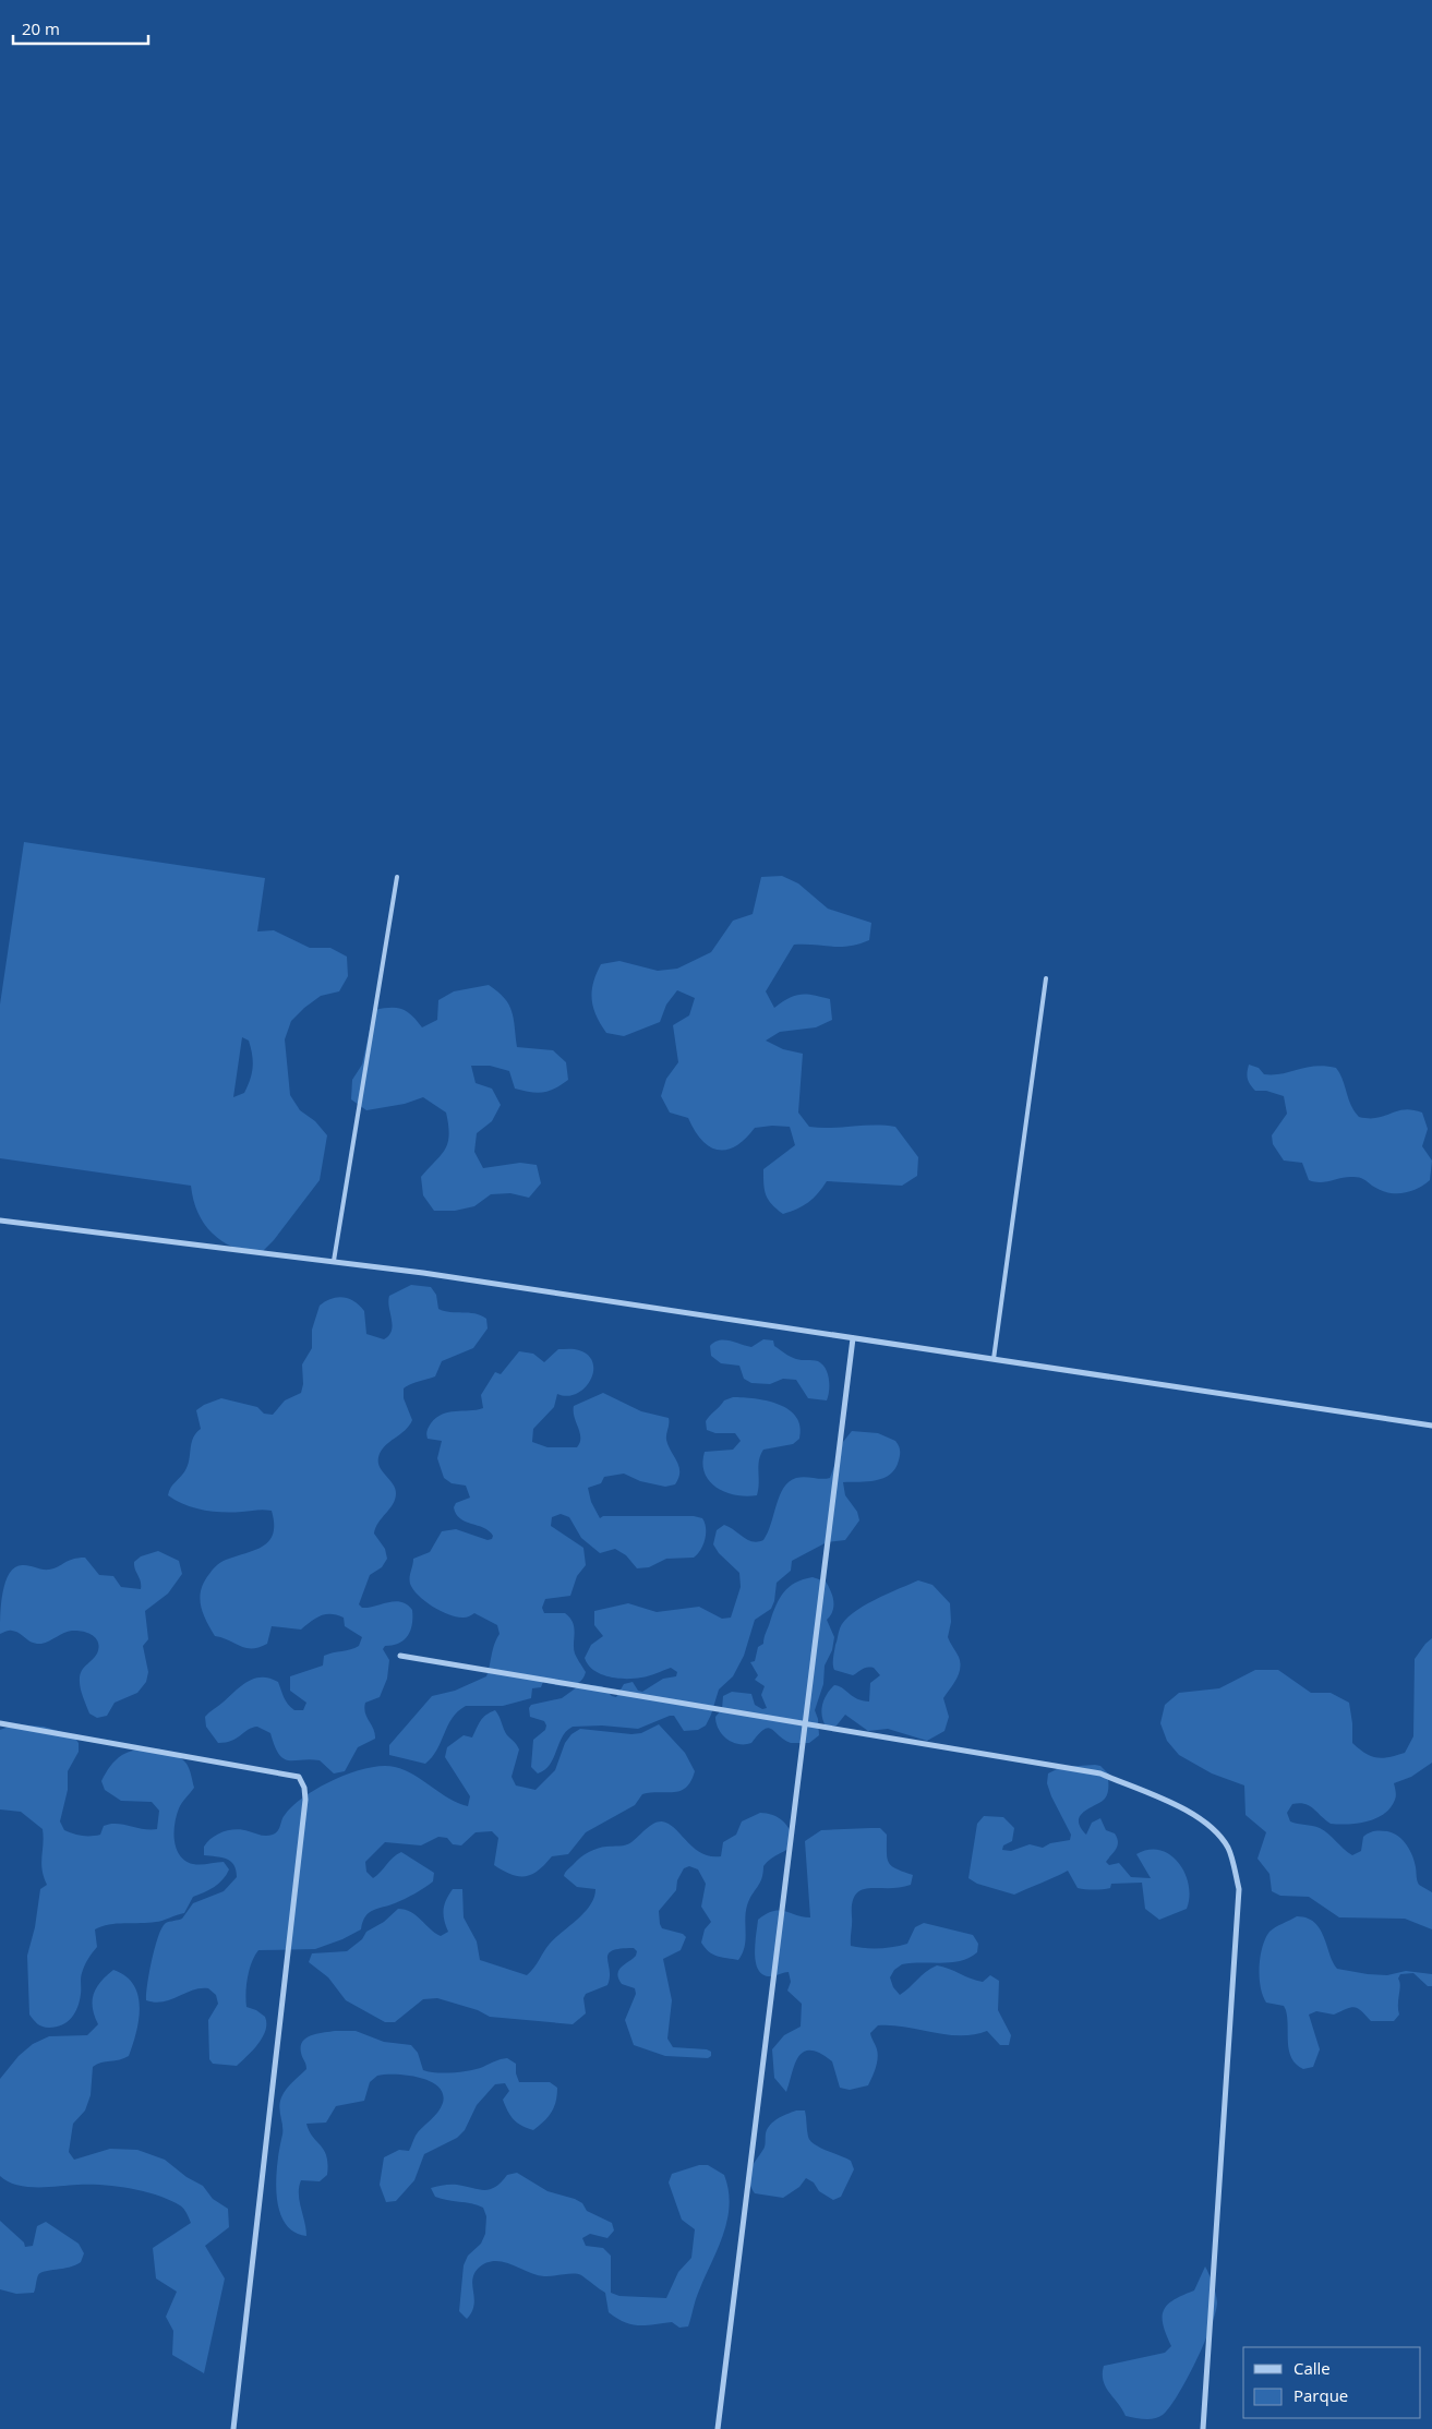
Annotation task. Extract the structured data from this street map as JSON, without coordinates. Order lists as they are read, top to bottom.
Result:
{
  "legend": ["Calle", "Parque"],
  "scale_bar": "20 m"
}
